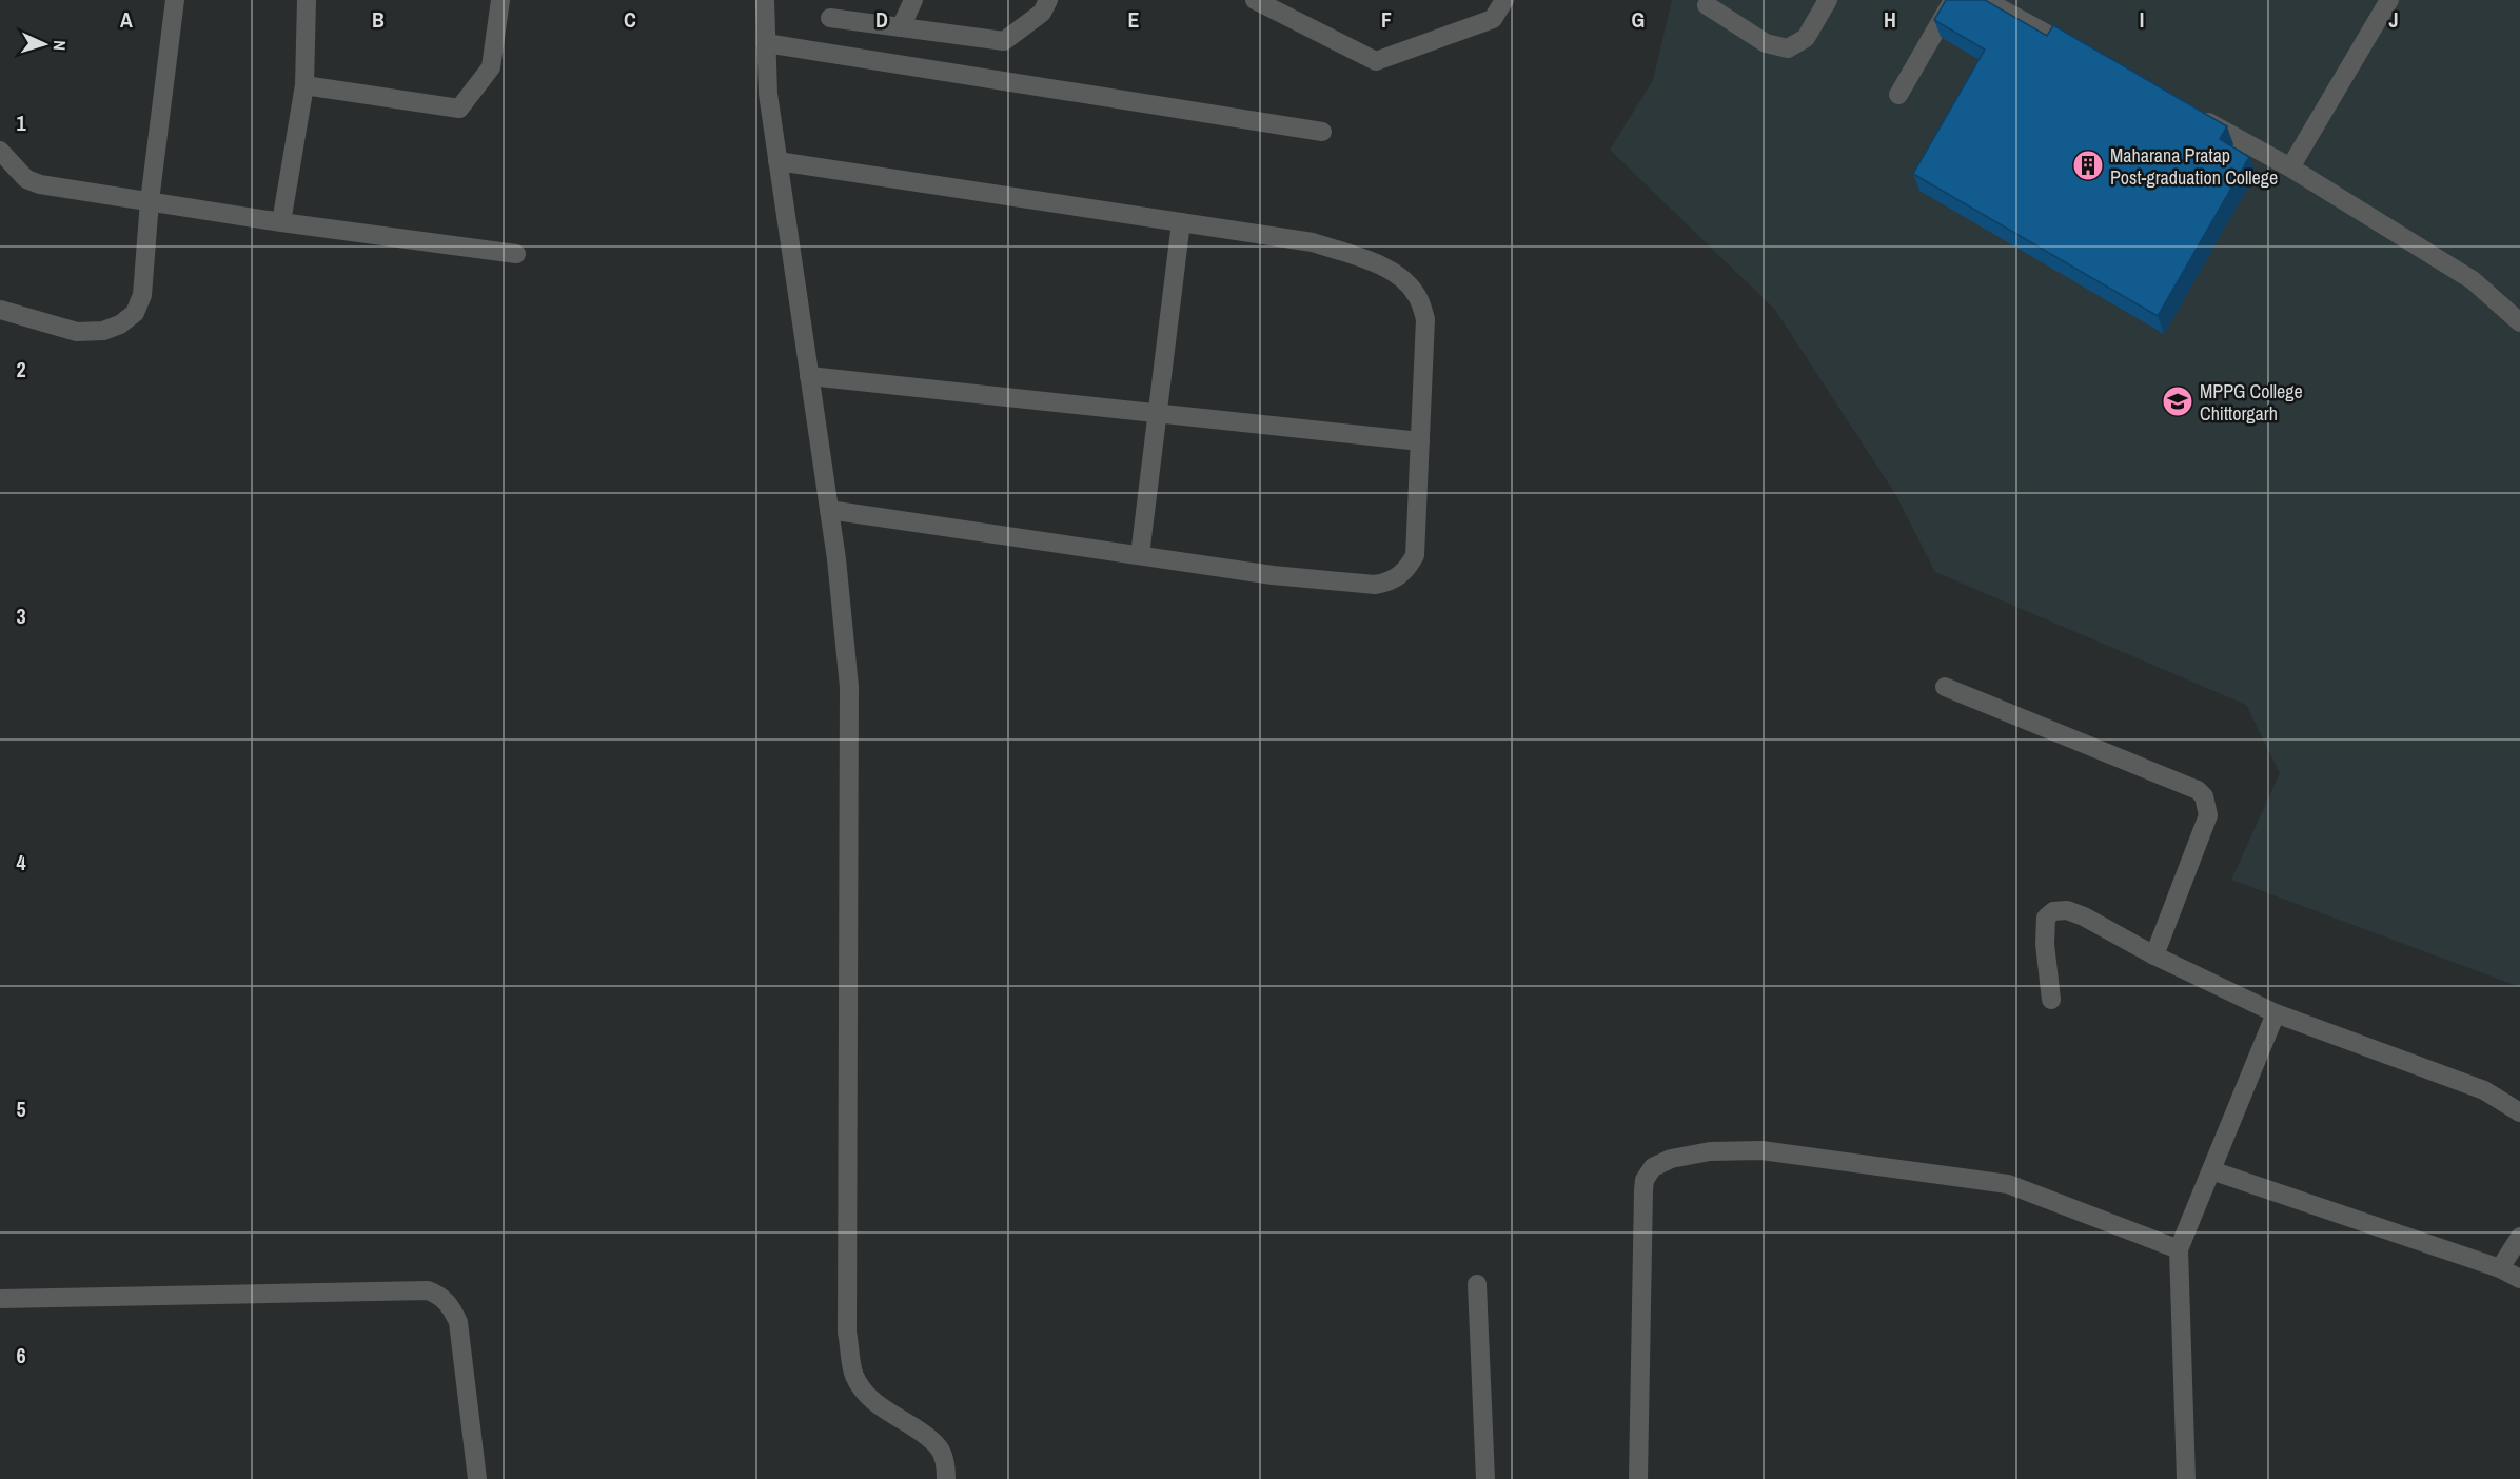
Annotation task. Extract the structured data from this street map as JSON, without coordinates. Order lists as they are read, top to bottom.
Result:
{
  "places": {
    "building": ["Maharana Pratap Post-graduation College"],
    "school or university": ["MPPG College Chittorgarh"]
  },
  "north": "right",
  "grid": {
    "columns": [
      "A",
      "B",
      "C",
      "D",
      "E",
      "F",
      "G",
      "H",
      "I",
      "J"
    ],
    "rows": [
      "1",
      "2",
      "3",
      "4",
      "5",
      "6"
    ]
  }
}
